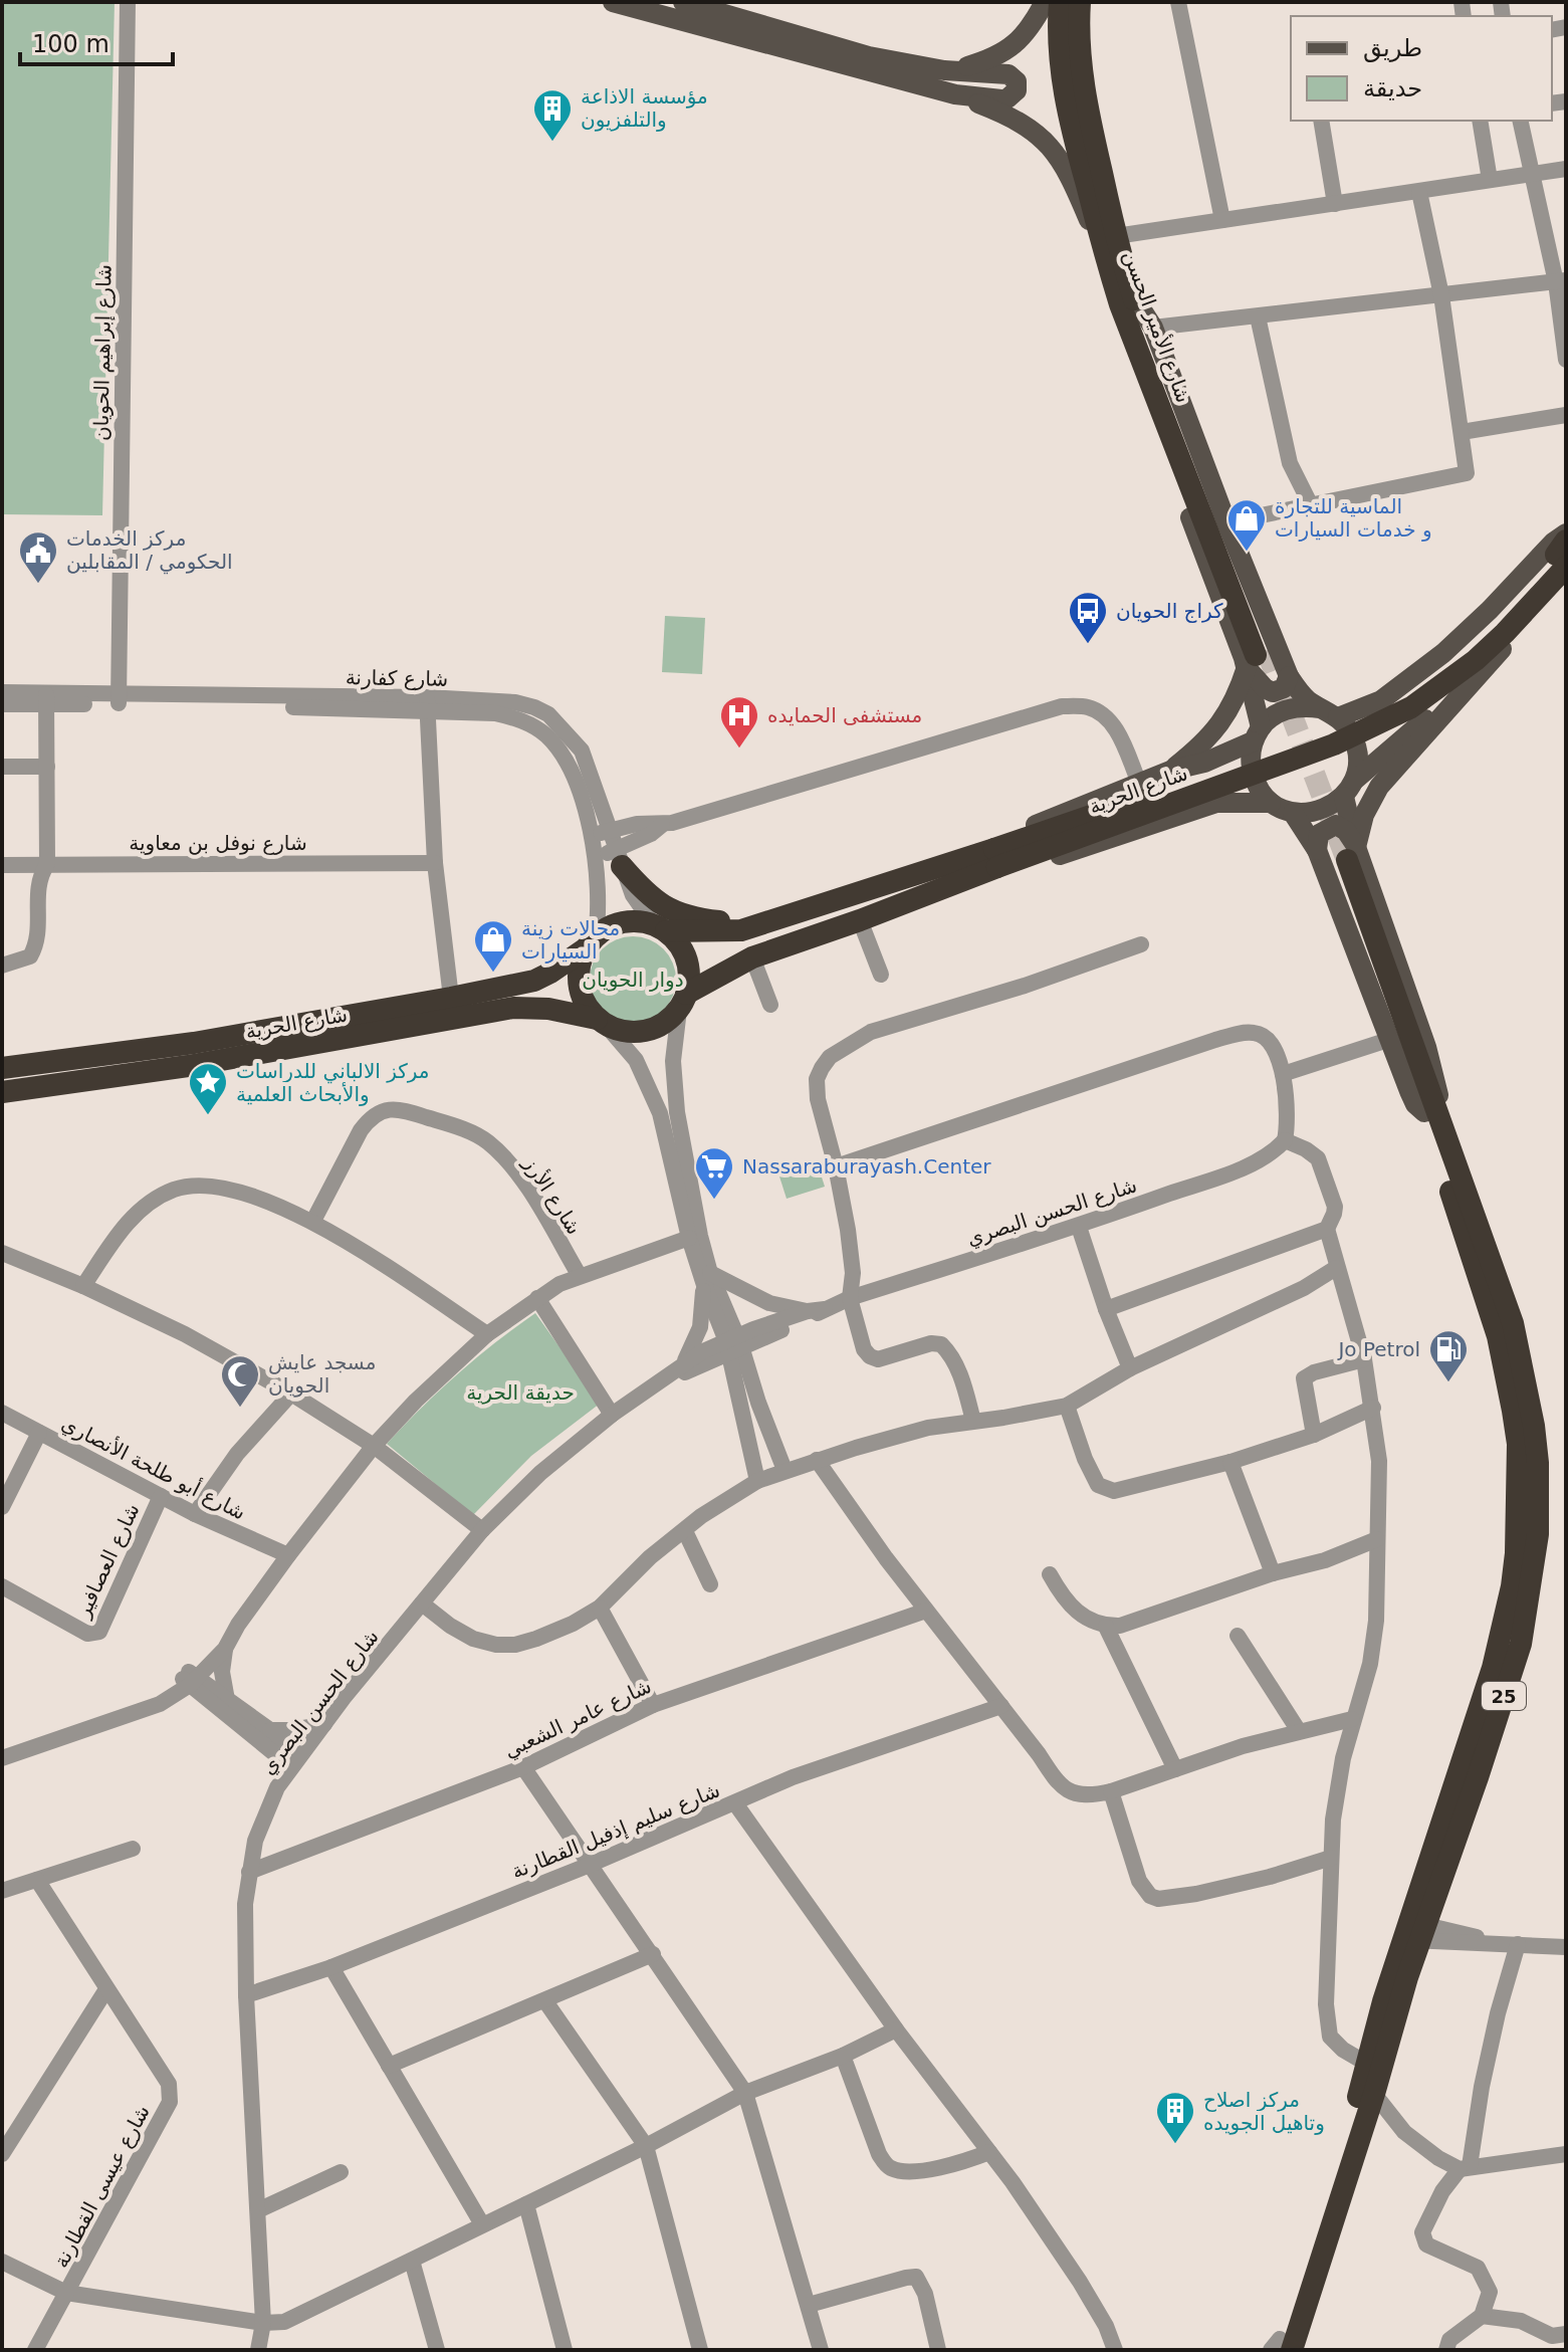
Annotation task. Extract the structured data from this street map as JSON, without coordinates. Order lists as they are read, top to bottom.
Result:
{
  "streets": {
    "highway": ["شارع الأمير الحسن", "شارع الحرية", "25"],
    "street": [
      "شارع إبراهيم الحويان",
      "شارع كفارنة",
      "شارع نوفل بن معاوية",
      "شارع الأرز",
      "شارع الحسن البصري",
      "شارع أبو طلحة الأنصاري",
      "شارع العصافير",
      "شارع عامر الشعبي",
      "شارع سليم إذفيل القطارنة",
      "شارع عيسى القطارنة"
    ]
  },
  "crossings": [
    ["شارع إبراهيم الحويان", "شارع كفارنة"],
    ["شارع كفارنة", "شارع الحرية"],
    ["شارع الحسن البصري", "شارع عامر الشعبي"],
    ["شارع الحسن البصري", "شارع سليم إذفيل القطارنة"],
    ["شارع أبو طلحة الأنصاري", "شارع العصافير"]
  ],
  "parks": ["دوار الحويان", "حديقة الحرية"],
  "places": {
    "building": ["مؤسسة الاذاعة والتلفزيون", "مركز اصلاح وتاهيل الجويده"],
    "shop": ["الماسية للتجارة و خدمات السيارات", "محالات زينة السيارات"],
    "public building": ["مركز الخدمات الحكومي / المقابلين"],
    "bus stop": ["كراج الحويان"],
    "hospital": ["مستشفى الحمايده"],
    "place": ["مركز الالباني للدراسات والأبحاث العلمية"],
    "supermarket": ["Nassaraburayash.Center"],
    "fuel station": ["Jo Petrol"],
    "mosque": ["مسجد عايش الحويان"]
  },
  "legend": ["طريق", "حديقة"],
  "scale_bar": "100 m"
}
